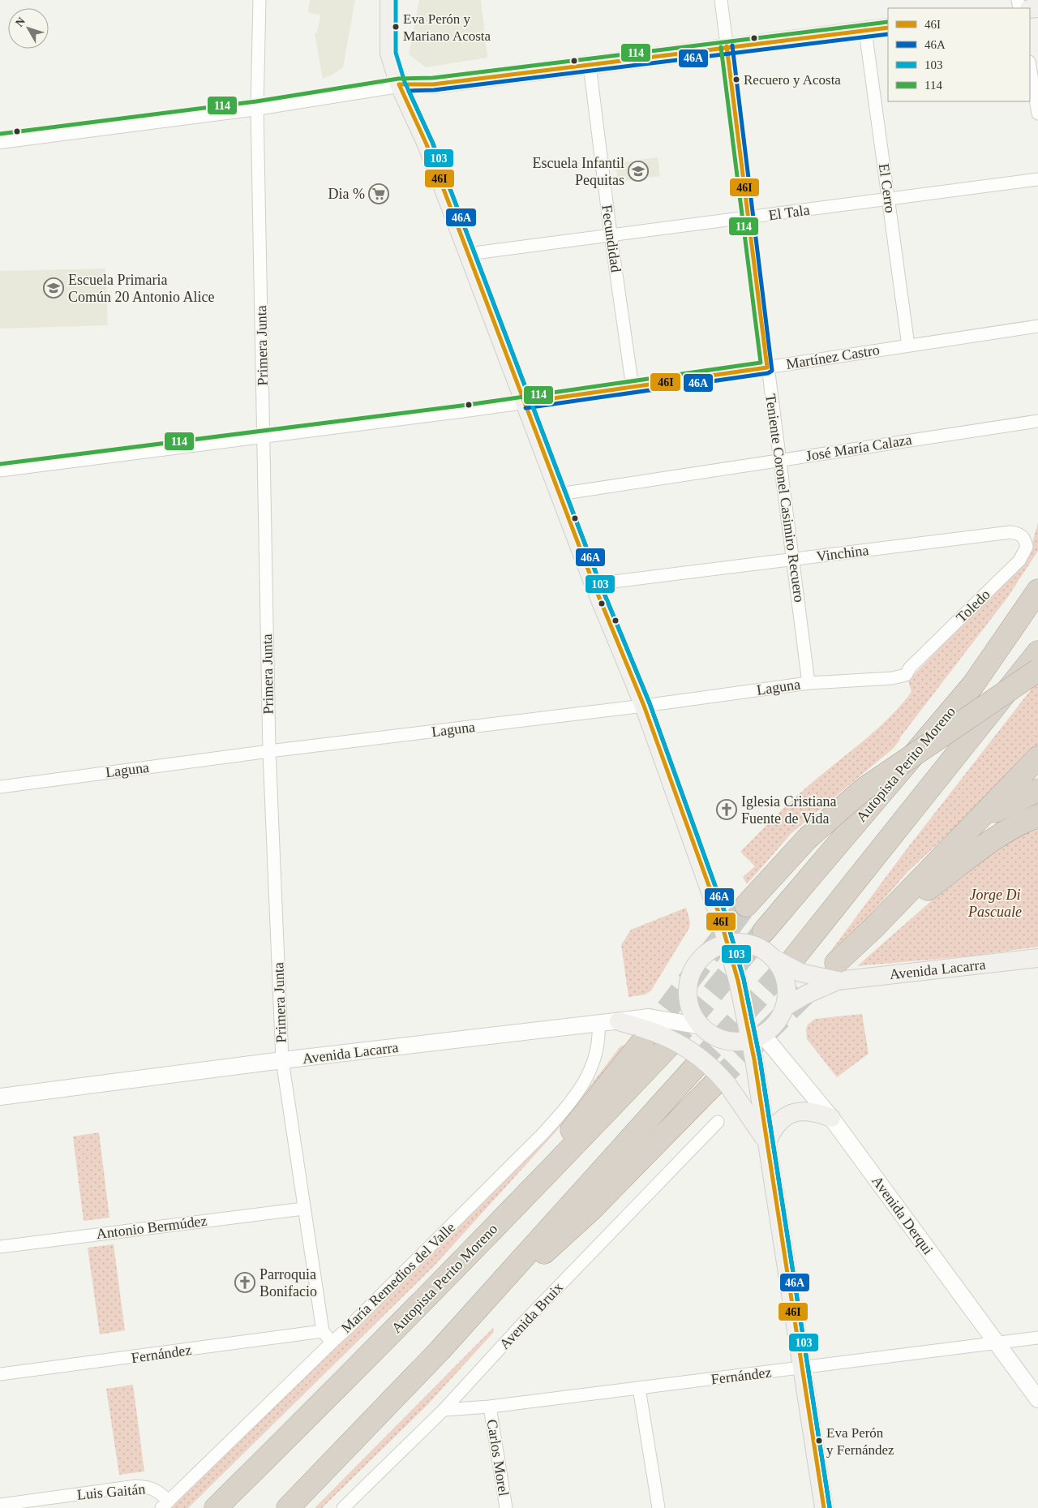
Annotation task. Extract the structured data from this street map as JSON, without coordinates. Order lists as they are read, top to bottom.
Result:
{
  "streets": {
    "highway": ["Autopista Perito Moreno"],
    "main road": ["Avenida Lacarra"],
    "street": [
      "El Cerro",
      "El Tala",
      "Fecundidad",
      "Primera Junta",
      "Martínez Castro",
      "José María Calaza",
      "Teniente Coronel Casimiro Recuero",
      "Vinchina",
      "Toledo",
      "Laguna",
      "Avenida Derqui",
      "Antonio Bermúdez",
      "María Remedios del Valle",
      "Avenida Bruix",
      "Fernández",
      "Carlos Morel",
      "Luis Gaitán"
    ]
  },
  "crossings": [
    ["El Cerro", "El Tala"],
    ["El Cerro", "Martínez Castro"],
    ["El Tala", "Fecundidad"],
    ["El Tala", "Teniente Coronel Casimiro Recuero"],
    ["Fecundidad", "Martínez Castro"],
    ["Primera Junta", "Martínez Castro"],
    ["Primera Junta", "Laguna"],
    ["Primera Junta", "Avenida Lacarra"],
    ["Primera Junta", "Antonio Bermúdez"],
    ["Primera Junta", "María Remedios del Valle"],
    ["Primera Junta", "Fernández"],
    ["Martínez Castro", "Teniente Coronel Casimiro Recuero"],
    ["José María Calaza", "Teniente Coronel Casimiro Recuero"],
    ["Teniente Coronel Casimiro Recuero", "Vinchina"],
    ["Teniente Coronel Casimiro Recuero", "Laguna"],
    ["Vinchina", "Toledo"],
    ["Toledo", "Laguna"],
    ["Avenida Lacarra", "María Remedios del Valle"],
    ["Avenida Derqui", "Fernández"],
    ["María Remedios del Valle", "Luis Gaitán"],
    ["Avenida Bruix", "Fernández"],
    ["Fernández", "Carlos Morel"]
  ],
  "parks": ["Jorge Di Pascuale"],
  "places": {
    "other": ["Eva Perón y Mariano Acosta", "Recuero y Acosta", "Eva Perón y Fernández"],
    "school or university": ["Escuela Infantil Pequitas", "Escuela Primaria Común 20 Antonio Alice"],
    "supermarket": ["Dia %"],
    "church": ["Iglesia Cristiana Fuente de Vida", "Parroquia Bonifacio"]
  },
  "lines": [
    "transit line 103",
    "transit line 114",
    "transit line 46I",
    "transit line 46A"
  ],
  "legend": [
    "46I",
    "46A",
    "103",
    "114"
  ],
  "north": "top left"
}
